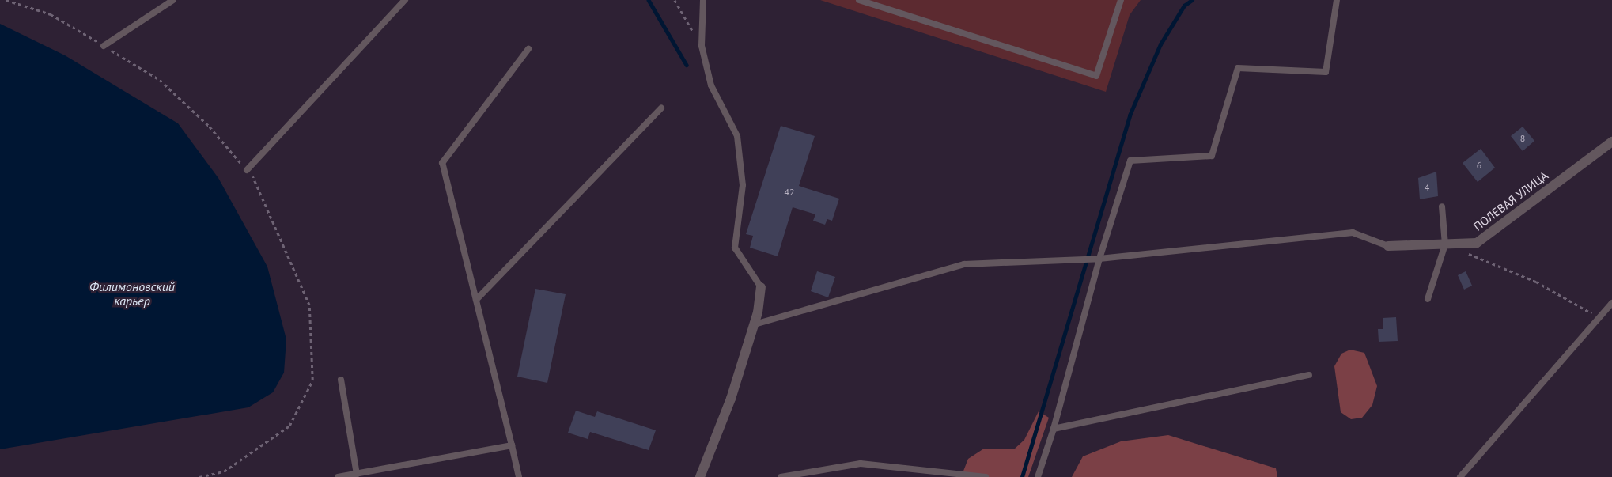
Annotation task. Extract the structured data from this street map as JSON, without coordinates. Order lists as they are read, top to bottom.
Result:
{
  "streets": {
    "street": ["ПОЛЕВАЯ УЛИЦА"]
  },
  "water": ["Филимоновский карьер"],
  "house_numbers": [
    "8",
    "6",
    "4",
    "42"
  ]
}
